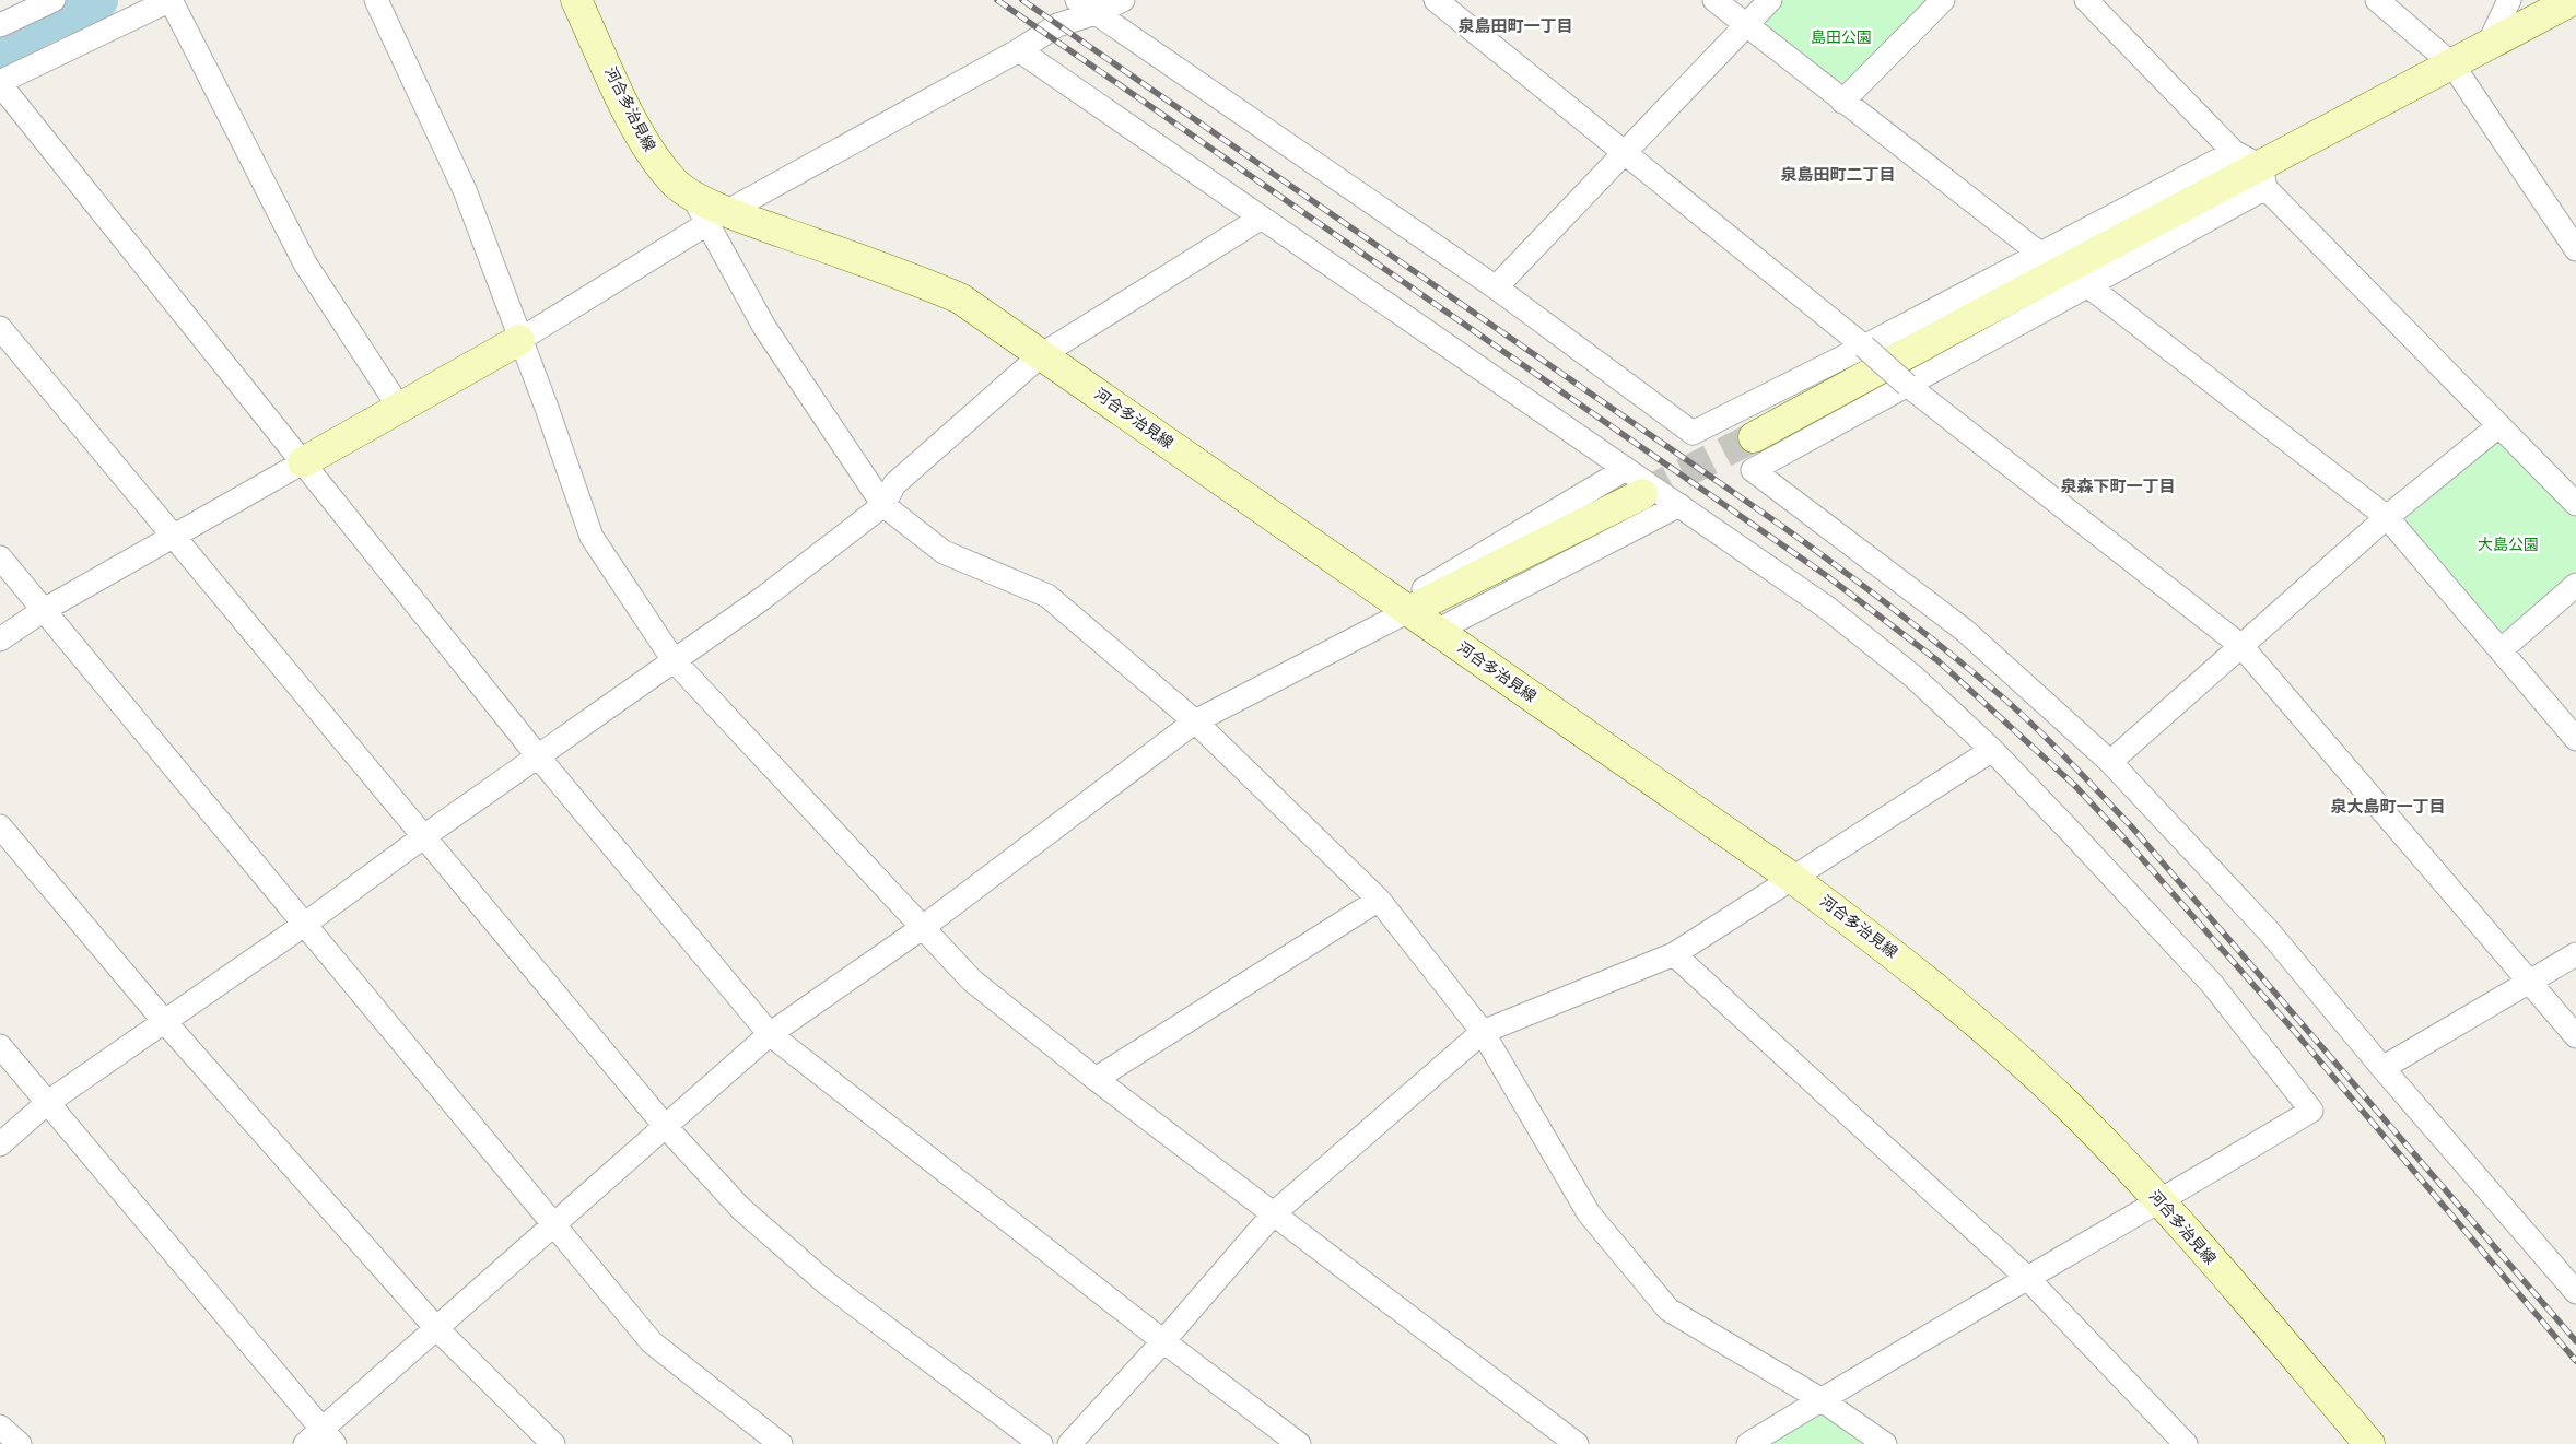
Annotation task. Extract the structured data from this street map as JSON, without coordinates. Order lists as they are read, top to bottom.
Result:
{
  "streets": {
    "main road": ["河合多治見線"]
  },
  "districts": [
    "泉島田町一丁目",
    "泉島田町二丁目",
    "泉森下町一丁目",
    "泉大島町一丁目"
  ],
  "parks": ["島田公園", "大島公園"]
}
